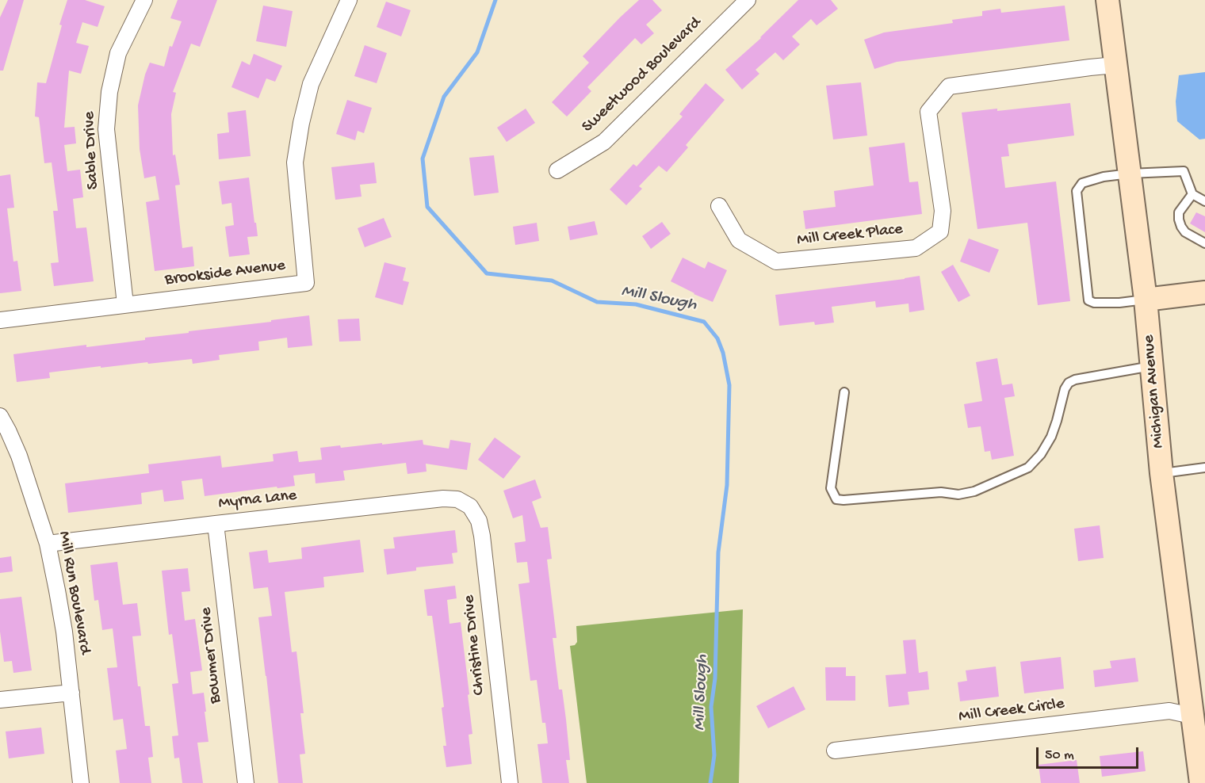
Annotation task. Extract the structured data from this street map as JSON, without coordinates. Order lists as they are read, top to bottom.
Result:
{
  "streets": {
    "main road": ["Michigan Avenue"],
    "street": [
      "Sweetwood Boulevard",
      "Sable Drive",
      "Mill Creek Place",
      "Brookside Avenue",
      "Myrna Lane",
      "Mill Run Boulevard",
      "Christine Drive",
      "Bowmer Drive",
      "Mill Creek Circle"
    ]
  },
  "crossings": [
    ["Sable Drive", "Brookside Avenue"],
    ["Mill Creek Place", "Michigan Avenue"],
    ["Michigan Avenue", "Mill Creek Circle"],
    ["Myrna Lane", "Mill Run Boulevard"],
    ["Myrna Lane", "Christine Drive"],
    ["Myrna Lane", "Bowmer Drive"]
  ],
  "water": ["Mill Slough"],
  "scale_bar": "50 m"
}
